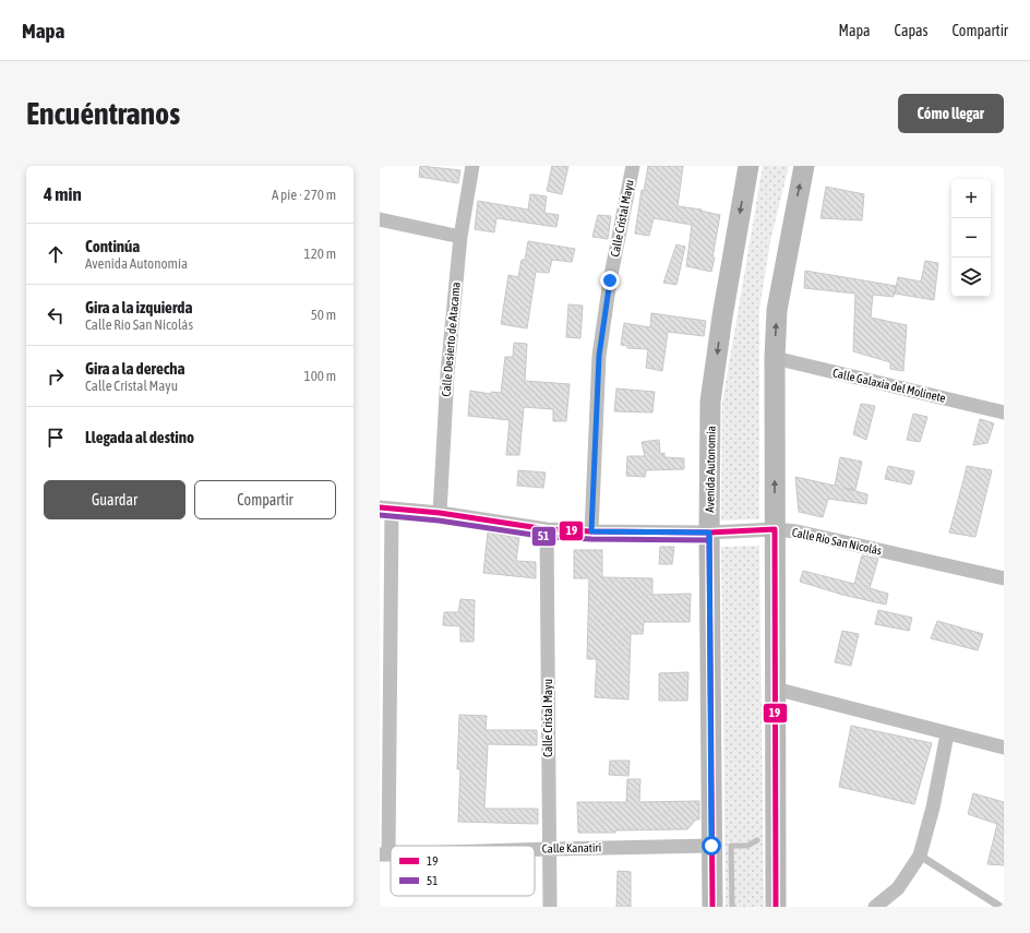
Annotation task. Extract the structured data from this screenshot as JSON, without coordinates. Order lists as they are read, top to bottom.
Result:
{
  "streets": {
    "street": [
      "Calle Cristal Mayu",
      "Calle Desierto de Atacama",
      "Calle Galaxia del Molinete",
      "Avenida Autonomía",
      "Calle Río San Nicolás",
      "Calle Kanatiri"
    ]
  },
  "crossings": [
    ["Calle Cristal Mayu", "Calle Río San Nicolás"],
    ["Calle Cristal Mayu", "Calle Kanatiri"],
    ["Calle Desierto de Atacama", "Calle Río San Nicolás"],
    ["Avenida Autonomía", "Calle Río San Nicolás"],
    ["Avenida Autonomía", "Calle Kanatiri"]
  ],
  "lines": ["transit line 19", "transit line 51"],
  "legend": ["19", "51"],
  "page": {
    "header": "Mapa",
    "nav": ["Mapa", "Capas", "Compartir"],
    "buttons": [
      "Cómo llegar",
      ["Guardar", "Compartir"]
    ],
    "title": "Encuéntranos",
    "heading": ["4 min", "A pie · 270 m"],
    "map_buttons": ["+", "−"],
    "list": [
      ["Continúa", "Avenida Autonomía", "120 m"],
      ["Gira a la izquierda", "Calle Río San Nicolás", "50 m"],
      ["Gira a la derecha", "Calle Cristal Mayu", "100 m"],
      "Llegada al destino"
    ]
  }
}
